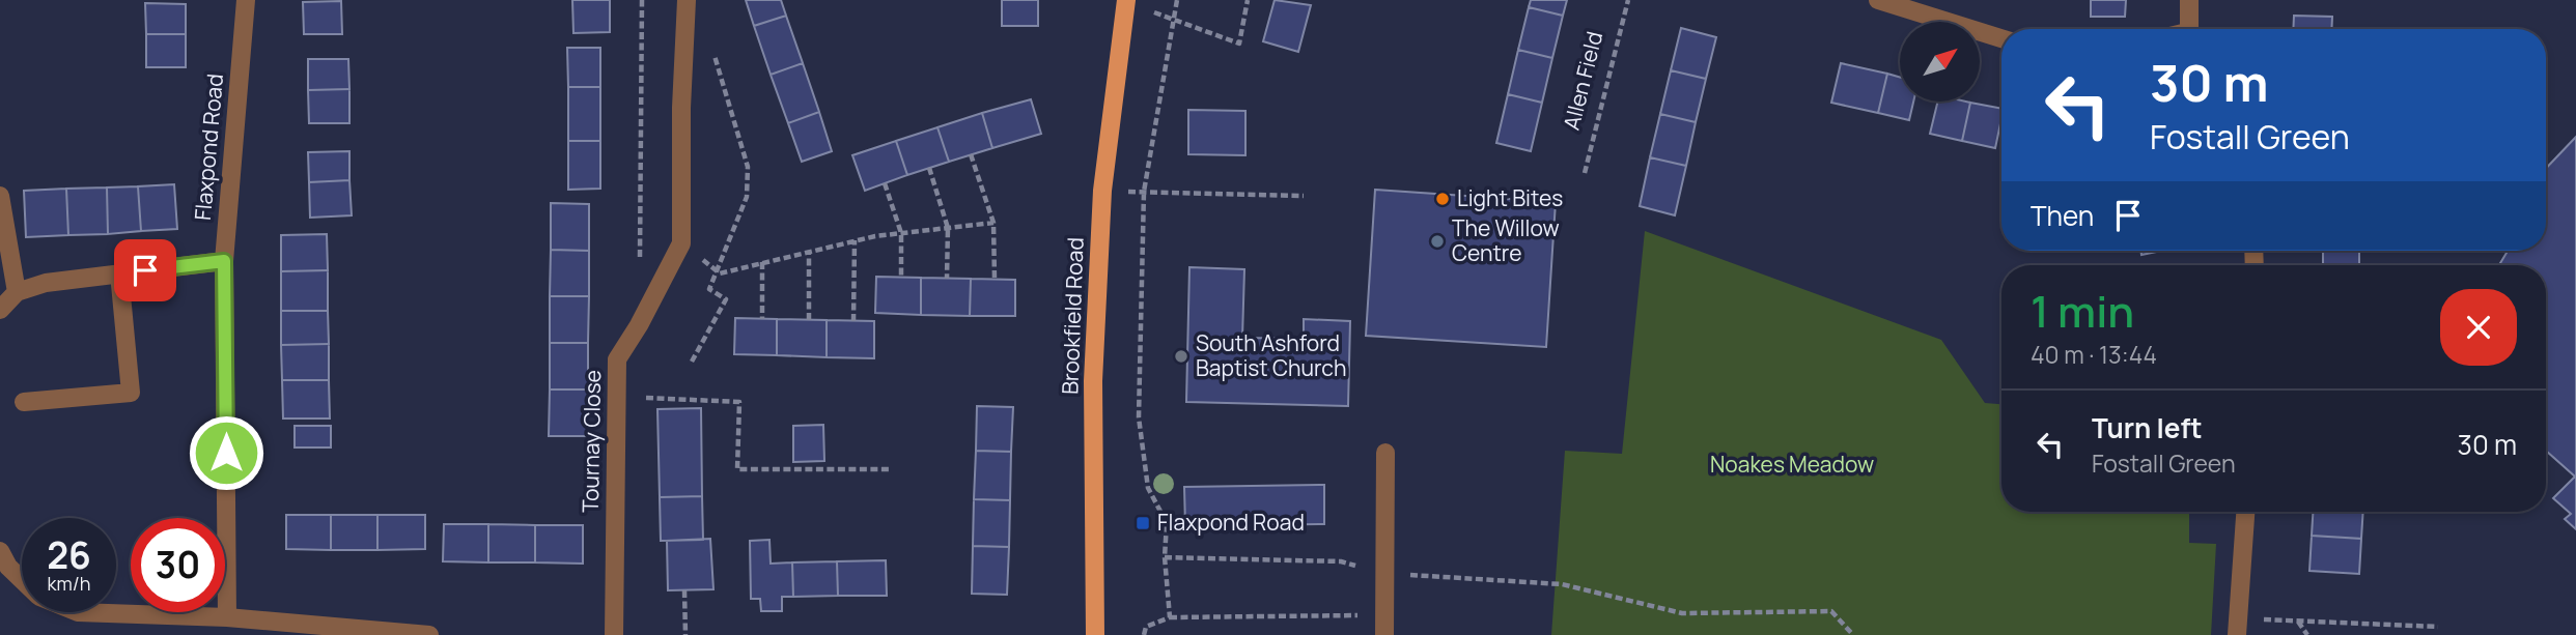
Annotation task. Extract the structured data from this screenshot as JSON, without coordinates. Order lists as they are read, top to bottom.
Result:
{
  "streets": {
    "main road": ["Brookfield Road"],
    "street": ["Flaxpond Road", "Tournay Close"],
    "path": ["Allen Field"]
  },
  "parks": ["Noakes Meadow"],
  "places": {
    "other": ["Light Bites", "The Willow Centre", "South Ashford Baptist Church"],
    "transit": ["Flaxpond Road"]
  },
  "north": "top right",
  "page": {
    "turn": ["30 m", "Fostall Green"],
    "then": "Then",
    "heading": ["1 min", "40 m · 13:44"],
    "list": [
      {
        "name": "Turn left",
        "note": "Fostall Green",
        "value": "30 m"
      }
    ],
    "speed": "26 km/h",
    "limit": "30"
  }
}
